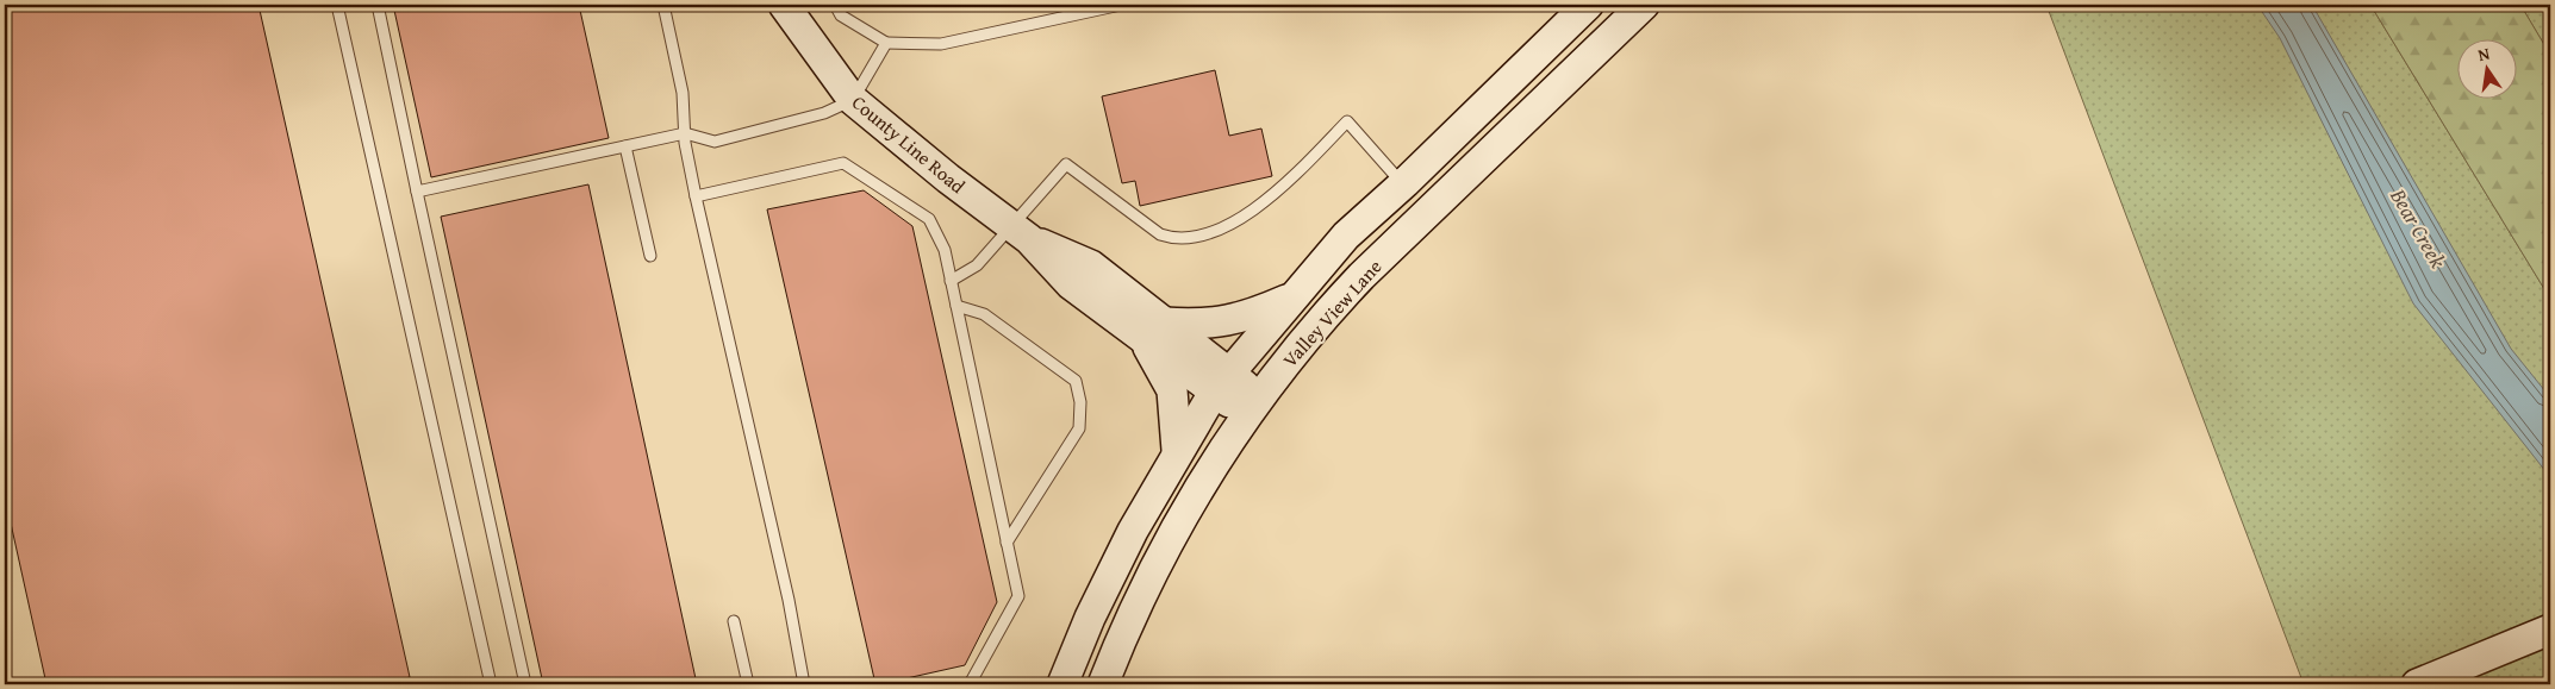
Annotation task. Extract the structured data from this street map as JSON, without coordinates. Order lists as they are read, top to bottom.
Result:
{
  "streets": {
    "main road": ["County Line Road", "Valley View Lane"]
  },
  "crossings": [
    ["County Line Road", "Valley View Lane"]
  ],
  "water": ["Bear Creek"],
  "north": "top"
}
